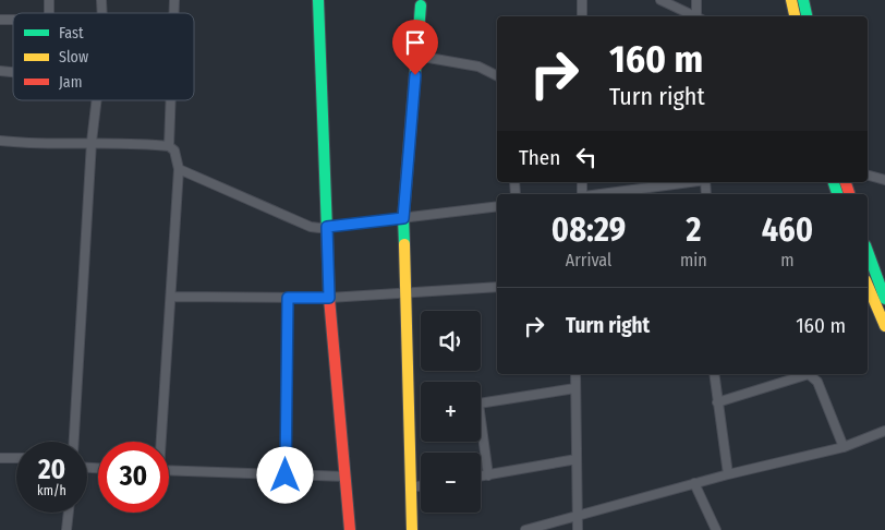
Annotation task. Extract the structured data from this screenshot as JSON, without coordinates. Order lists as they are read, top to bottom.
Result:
{
  "legend": ["Fast", "Slow", "Jam"],
  "page": {
    "turn": ["160 m", "Turn right"],
    "then": "Then",
    "eta": [
      "08:29",
      "Arrival",
      "2",
      "min",
      "460",
      "m"
    ],
    "list": [
      {
        "name": "Turn right",
        "value": "160 m"
      }
    ],
    "map_buttons": ["+", "−"],
    "speed": "20 km/h",
    "limit": "30"
  }
}
